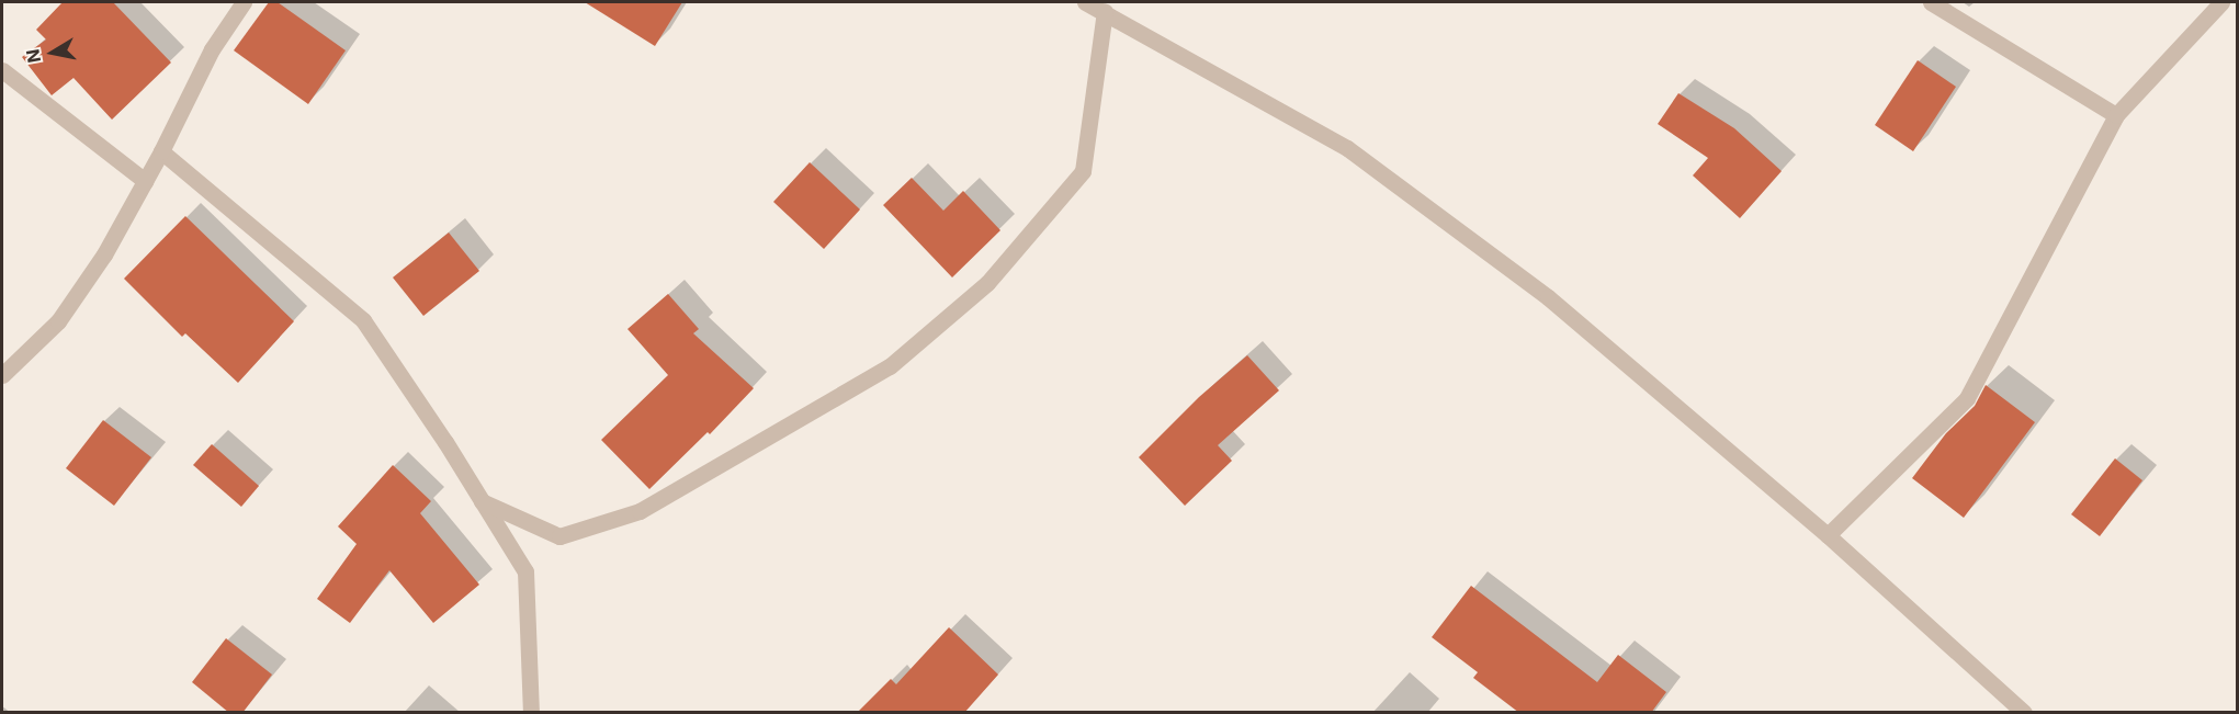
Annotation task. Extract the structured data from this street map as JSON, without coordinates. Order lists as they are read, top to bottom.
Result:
{
  "north": "left"
}
